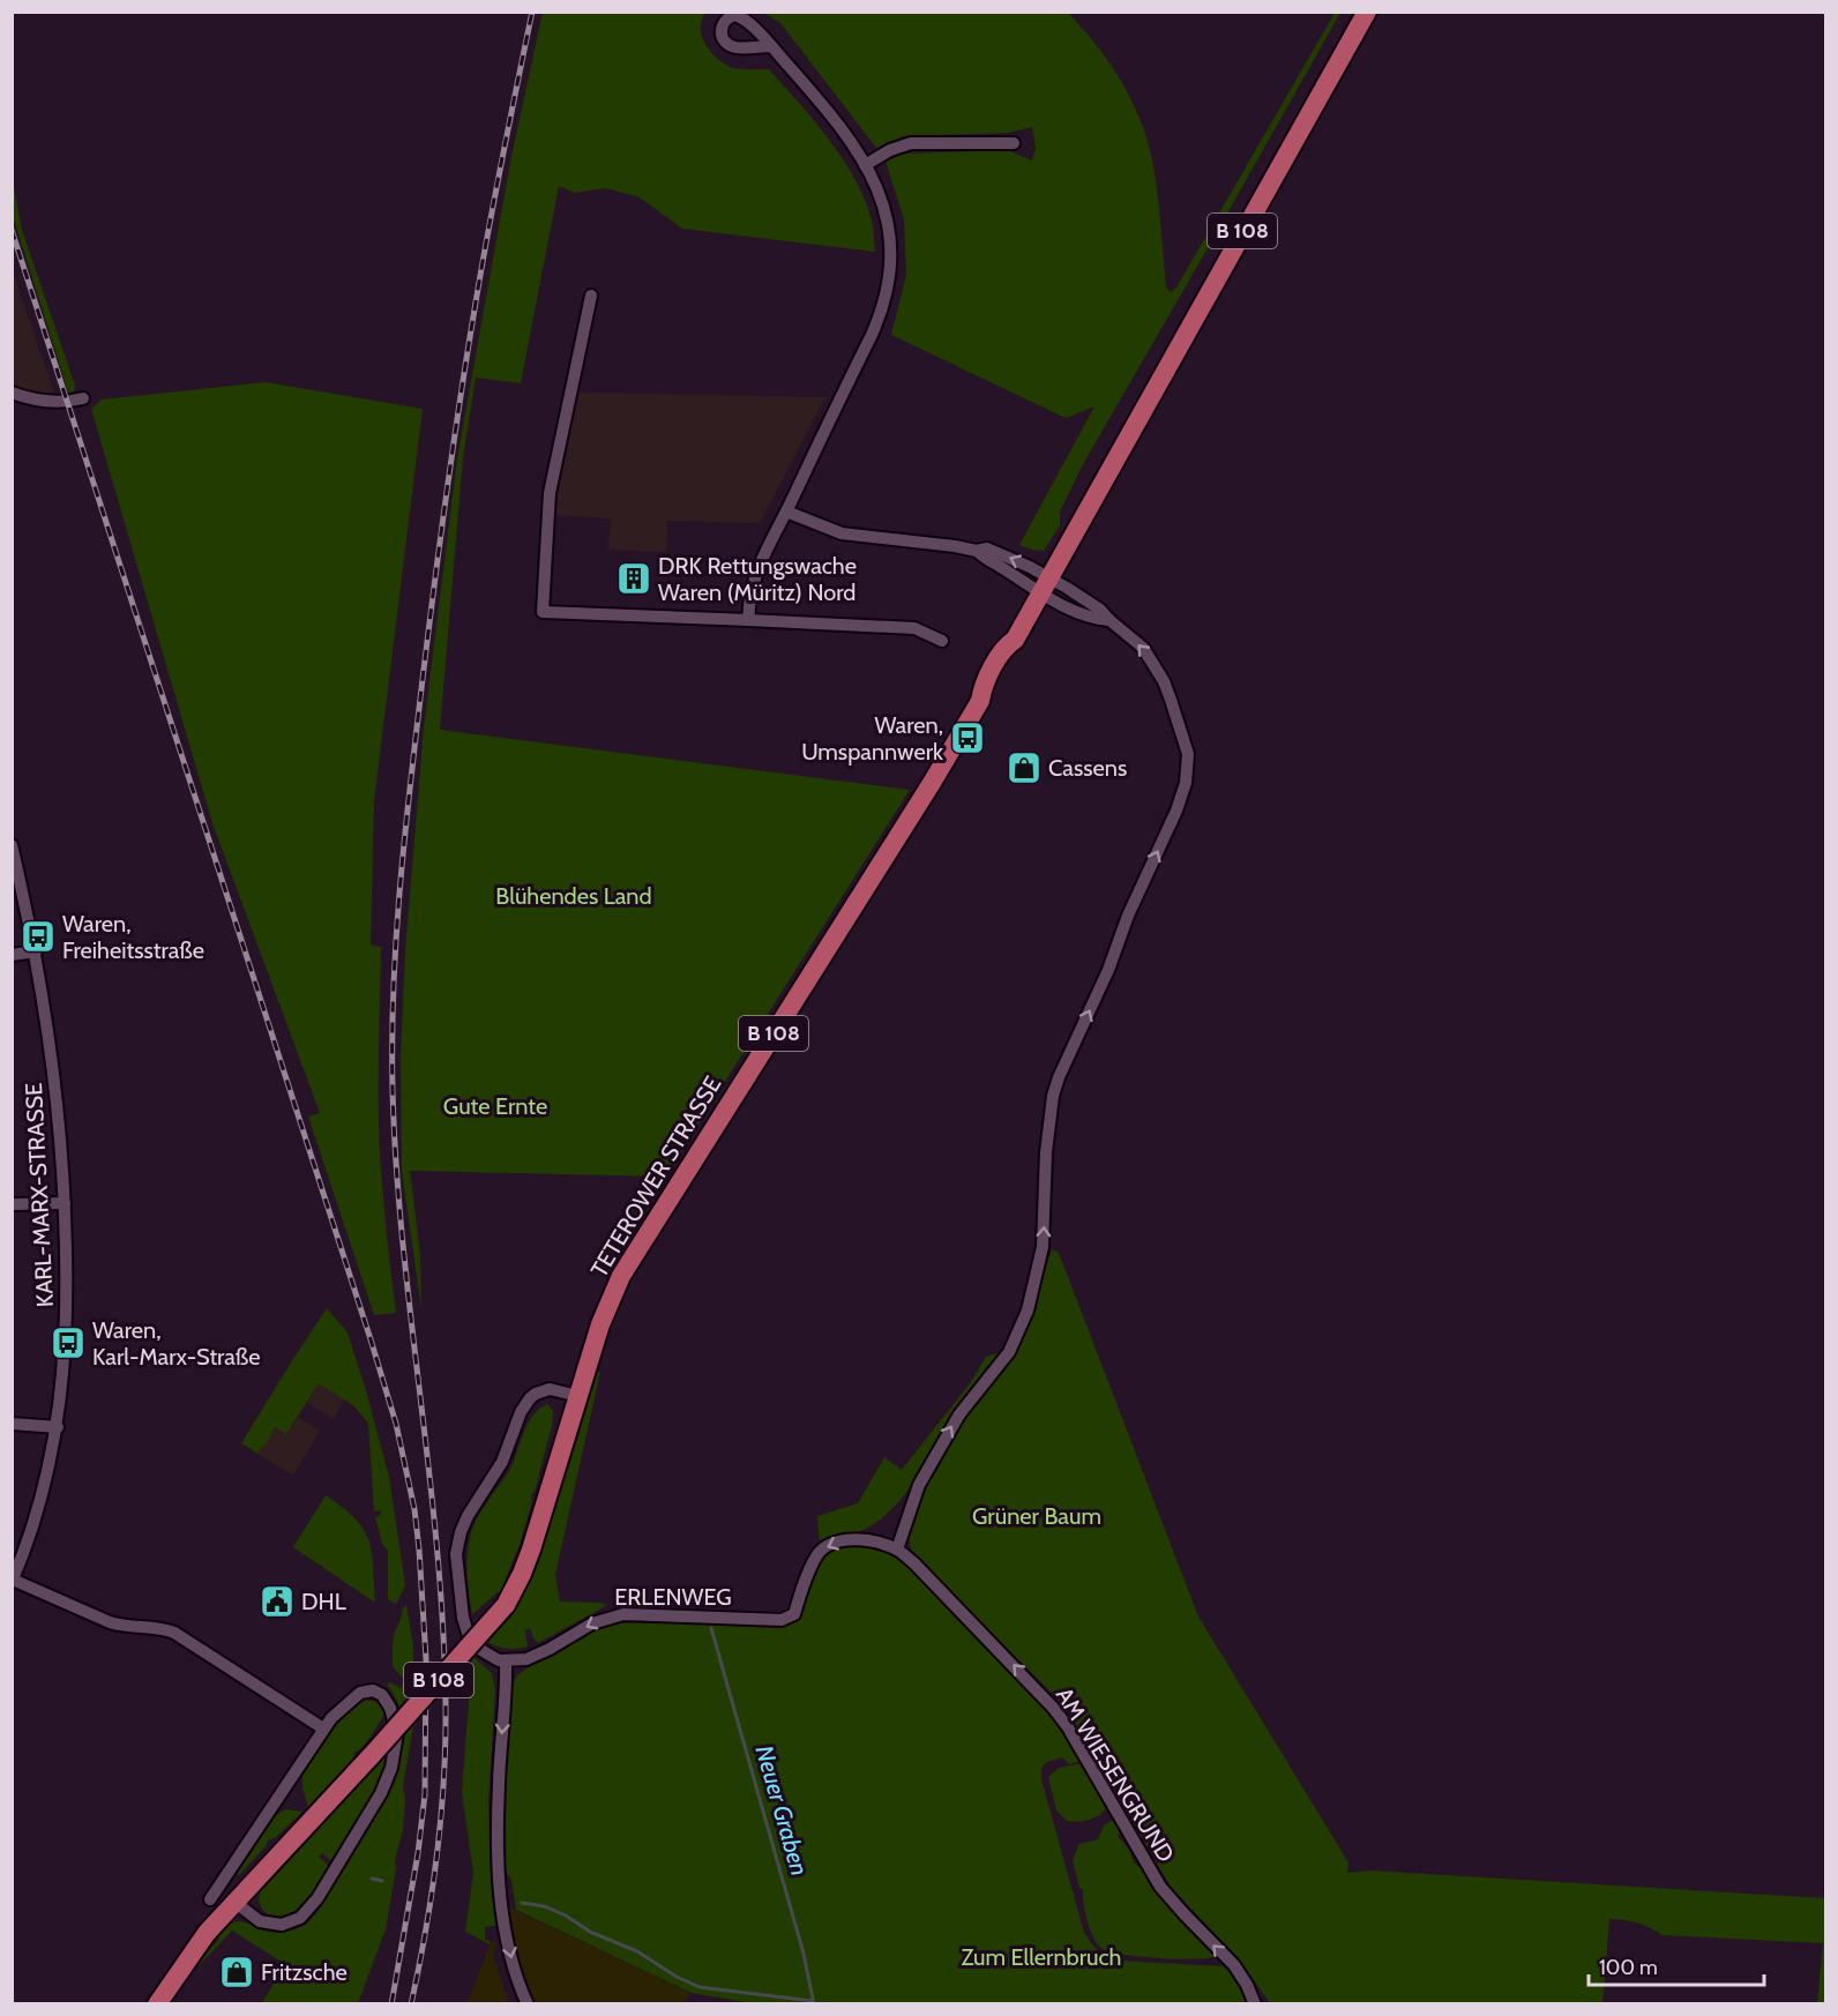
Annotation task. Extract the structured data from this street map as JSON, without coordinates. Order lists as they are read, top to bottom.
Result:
{
  "streets": {
    "main road": ["B 108", "TETEROWER STRASSE"],
    "street": ["KARL-MARX-STRASSE", "ERLENWEG", "AM WIESENGRUND"]
  },
  "crossings": [
    ["B 108", "TETEROWER STRASSE"],
    ["ERLENWEG", "AM WIESENGRUND"]
  ],
  "one_way": ["ERLENWEG", "AM WIESENGRUND"],
  "water": ["Neuer Graben"],
  "parks": [
    "Blühendes Land",
    "Gute Ernte",
    "Grüner Baum",
    "Zum Ellernbruch"
  ],
  "places": {
    "building": ["DRK Rettungswache Waren (Müritz) Nord"],
    "bus stop": ["Waren, Umspannwerk", "Waren, Freiheitsstraße", "Waren, Karl-Marx-Straße"],
    "shop": ["Cassens", "Fritzsche"],
    "public building": ["DHL"]
  },
  "scale_bar": "100 m"
}
